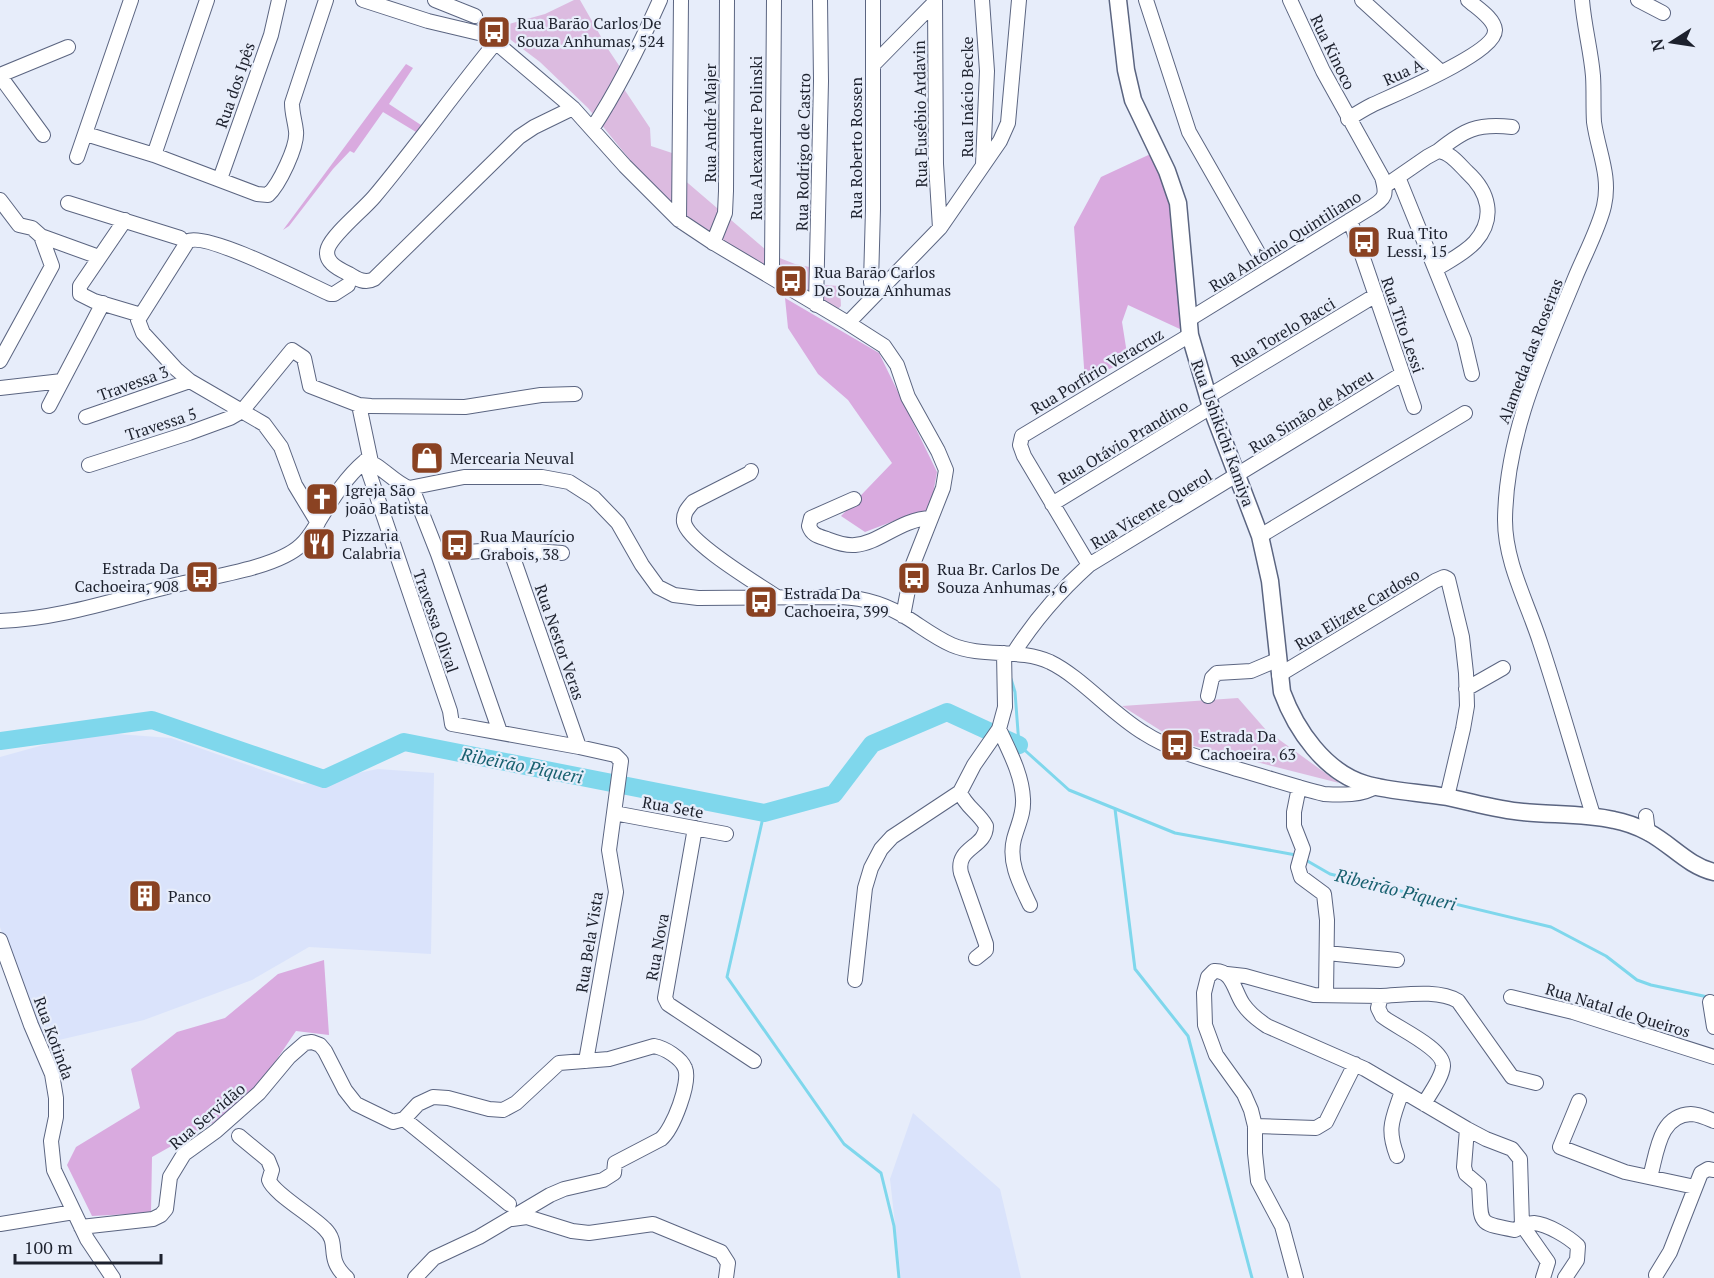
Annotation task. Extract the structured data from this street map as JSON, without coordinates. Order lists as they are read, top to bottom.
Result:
{
  "streets": {
    "main road": ["Rua Ushikichi Kamiya"],
    "street": [
      "Rua Kinoco",
      "Rua A",
      "Rua dos Ipês",
      "Rua Inácio Becke",
      "Rua Eusébio Ardavin",
      "Rua André Majer",
      "Rua Alexandre Polinski",
      "Rua Roberto Rossen",
      "Rua Rodrigo de Castro",
      "Rua Antônio Quintiliano",
      "Rua Tito Lessi",
      "Rua Torelo Bacci",
      "Alameda das Roseiras",
      "Rua Porfírio Veracruz",
      "Travessa 3",
      "Rua Simão de Abreu",
      "Travessa 5",
      "Rua Otávio Prandino",
      "Rua Vicente Querol",
      "Rua Elizete Cardoso",
      "Travessa Olival",
      "Rua Nestor Veras",
      "Rua Sete",
      "Rua Bela Vista",
      "Rua Nova",
      "Rua Natal de Queiros",
      "Rua Kotinda",
      "Rua Servidão"
    ]
  },
  "crossings": [
    ["Rua Kinoco", "Rua A"],
    ["Rua Inácio Becke", "Rua Eusébio Ardavin"],
    ["Rua Inácio Becke", "Rua Roberto Rossen"],
    ["Rua Antônio Quintiliano", "Rua Tito Lessi"],
    ["Rua Antônio Quintiliano", "Rua Porfírio Veracruz"],
    ["Rua Antônio Quintiliano", "Rua Ushikichi Kamiya"],
    ["Rua Tito Lessi", "Rua Torelo Bacci"],
    ["Rua Tito Lessi", "Rua Simão de Abreu"],
    ["Rua Torelo Bacci", "Rua Ushikichi Kamiya"],
    ["Rua Torelo Bacci", "Rua Otávio Prandino"],
    ["Alameda das Roseiras", "Rua Ushikichi Kamiya"],
    ["Rua Porfírio Veracruz", "Rua Ushikichi Kamiya"],
    ["Rua Porfírio Veracruz", "Rua Otávio Prandino"],
    ["Rua Simão de Abreu", "Rua Ushikichi Kamiya"],
    ["Rua Simão de Abreu", "Rua Vicente Querol"],
    ["Rua Ushikichi Kamiya", "Rua Otávio Prandino"],
    ["Rua Ushikichi Kamiya", "Rua Vicente Querol"],
    ["Rua Ushikichi Kamiya", "Rua Elizete Cardoso"],
    ["Rua Nestor Veras", "Rua Bela Vista"],
    ["Rua Sete", "Rua Bela Vista"],
    ["Rua Sete", "Rua Nova"],
    ["Rua Kotinda", "Rua Servidão"]
  ],
  "water": ["Ribeirão Piqueri"],
  "places": {
    "bus stop": [
      "Rua Barão Carlos De Souza Anhumas, 524",
      "Rua Tito Lessi, 15",
      "Rua Barão Carlos De Souza Anhumas",
      "Rua Maurício Grabois, 38",
      "Estrada Da Cachoeira, 908",
      "Rua Br. Carlos De Souza Anhumas, 6",
      "Estrada Da Cachoeira, 399",
      "Estrada Da Cachoeira, 63"
    ],
    "shop": ["Mercearia Neuval"],
    "church": ["Igreja São joão Batista"],
    "restaurant": ["Pizzaria Calabria"],
    "building": ["Panco"]
  },
  "scale_bar": "100 m",
  "north": "left"
}
